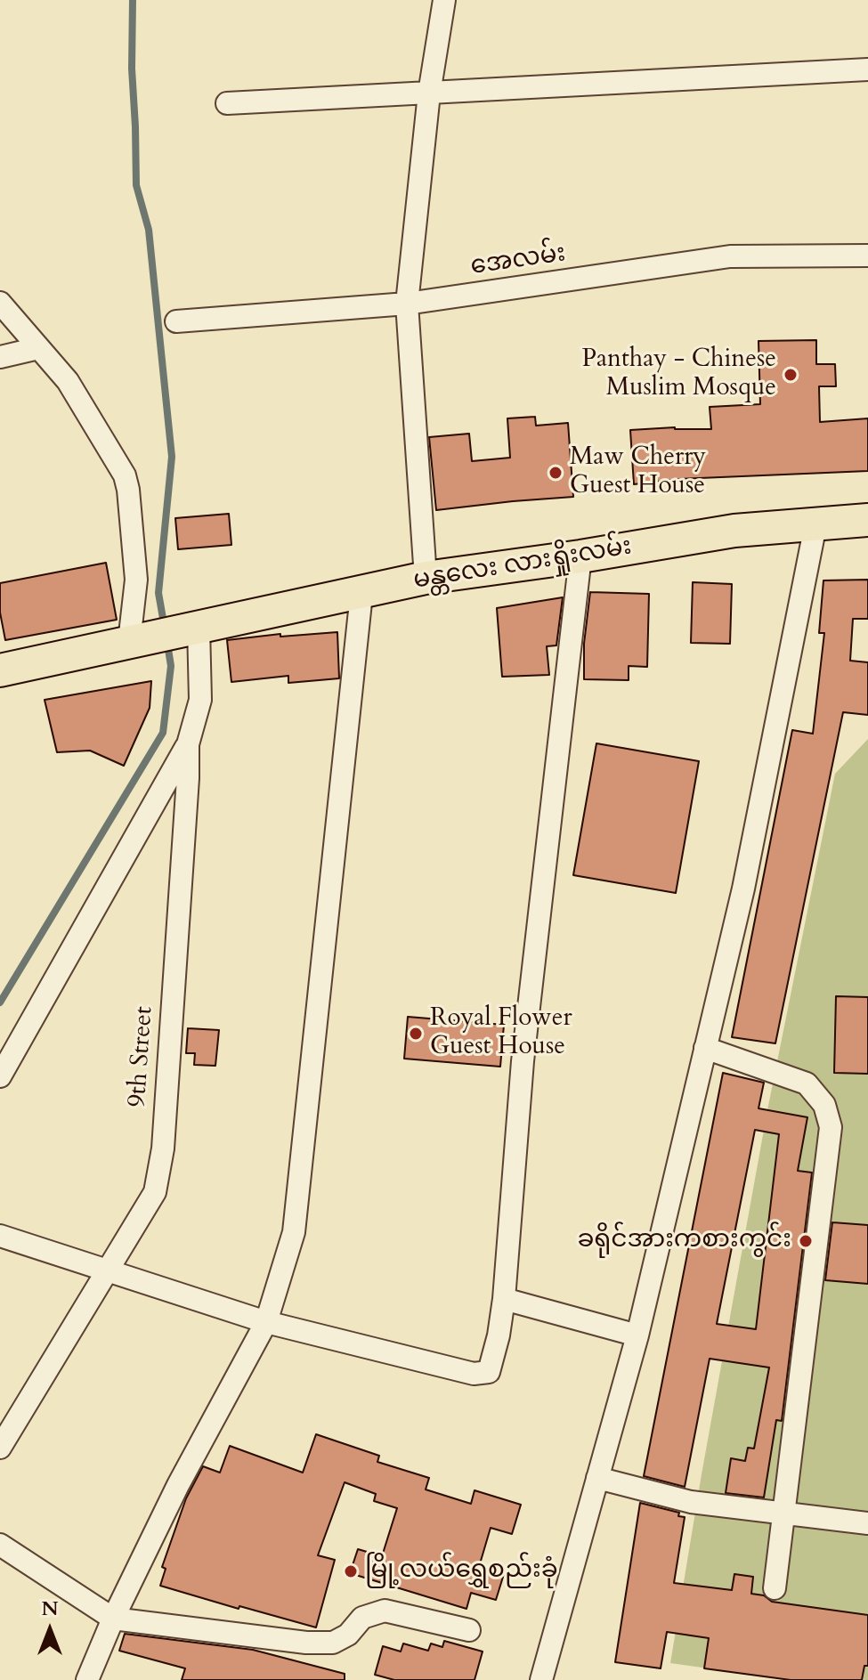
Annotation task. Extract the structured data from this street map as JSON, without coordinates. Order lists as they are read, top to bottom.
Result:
{
  "streets": {
    "highway": ["မန္တလေး လားရှိုးလမ်း"],
    "street": ["အေလမ်း", "9th Street"]
  },
  "crossings": [
    ["မန္တလေး လားရှိုးလမ်း", "9th Street"]
  ],
  "places": [
    "Panthay - Chinese Muslim Mosque",
    "Maw Cherry Guest House",
    "Royal Flower Guest House",
    "ခရိုင်အားကစားကွင်း",
    "မြို့လယ်ရွှေစည်းခုံ"
  ],
  "north": "top"
}
